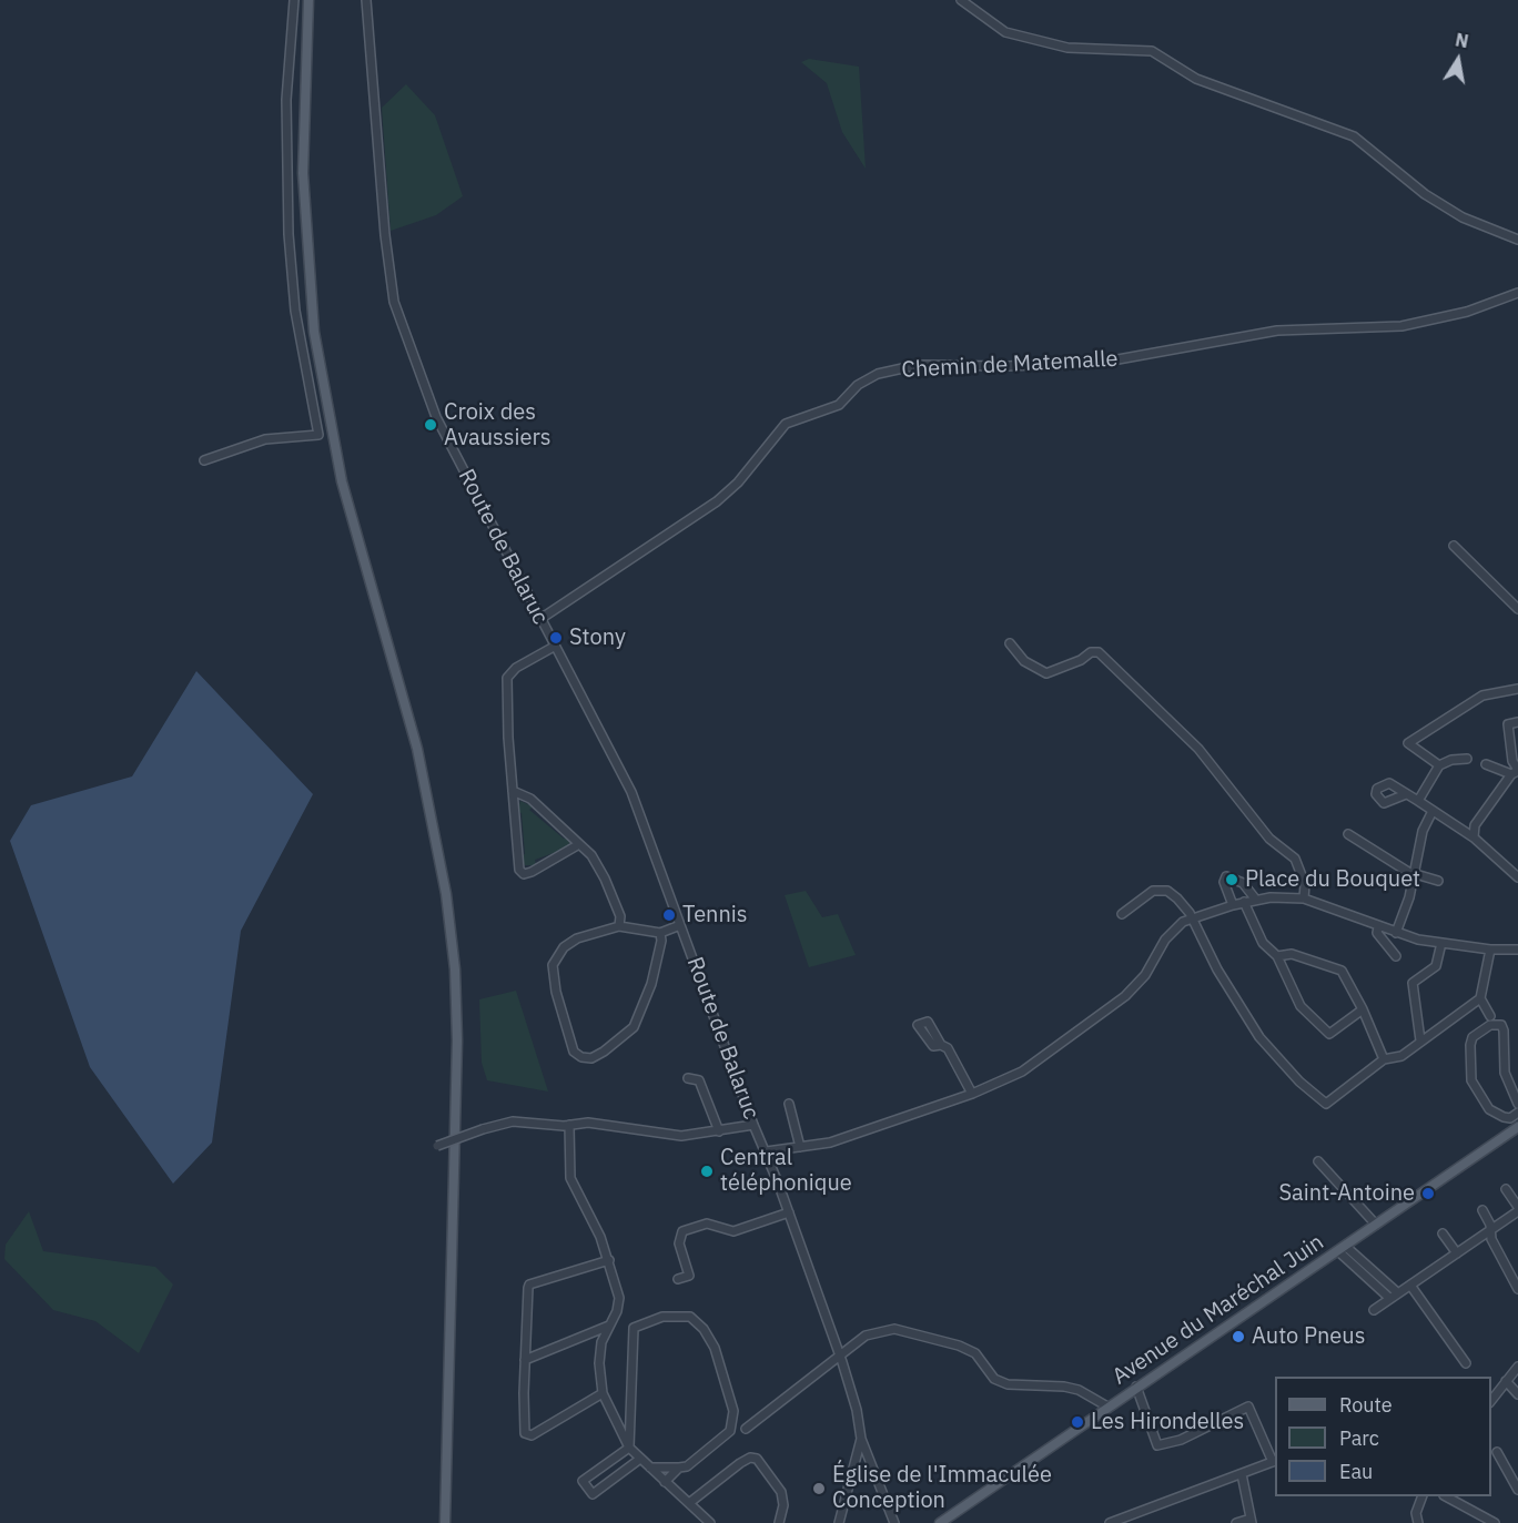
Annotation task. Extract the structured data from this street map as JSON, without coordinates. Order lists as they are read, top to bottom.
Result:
{
  "streets": {
    "main road": ["Avenue du Maréchal Juin"],
    "street": ["Chemin de Matemalle", "Route de Balaruc"]
  },
  "crossings": [
    ["Chemin de Matemalle", "Route de Balaruc"]
  ],
  "places": [
    "Croix des Avaussiers",
    "Stony",
    "Place du Bouquet",
    "Tennis",
    "Central téléphonique",
    "Saint-Antoine",
    "Auto Pneus",
    "Les Hirondelles",
    "Église de l'Immaculée Conception"
  ],
  "legend": ["Route", "Parc", "Eau"],
  "north": "top"
}
